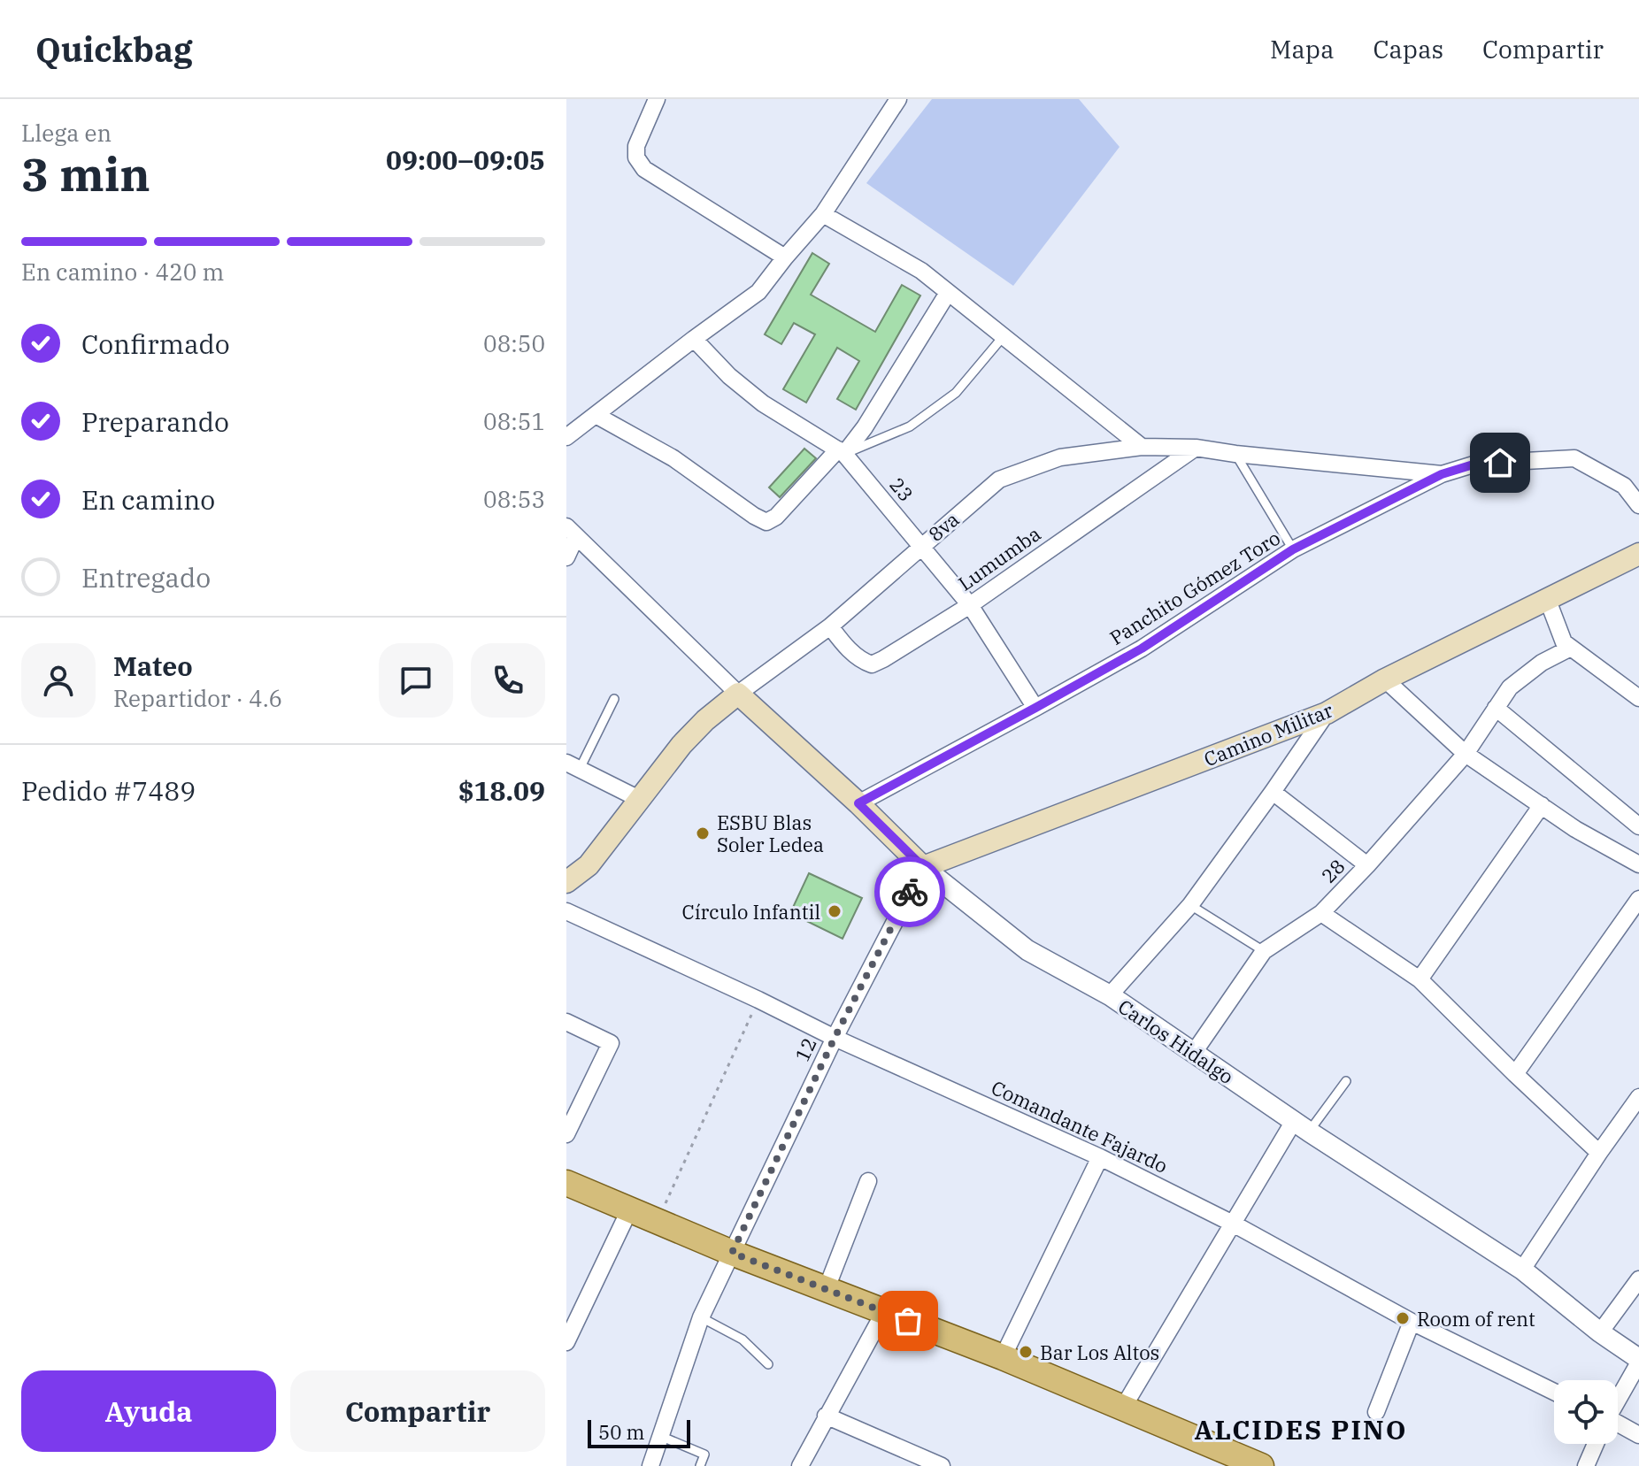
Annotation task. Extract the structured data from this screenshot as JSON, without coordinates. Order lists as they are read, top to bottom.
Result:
{
  "streets": {
    "main road": ["8va", "Camino Militar", "Carlos Hidalgo"],
    "street": [
      "23",
      "Lumumba",
      "Panchito Gómez Toro",
      "28",
      "12",
      "Comandante Fajardo"
    ]
  },
  "crossings": [
    ["23", "8va"],
    ["23", "Lumumba"],
    ["23", "Panchito Gómez Toro"],
    ["8va", "Lumumba"],
    ["8va", "Panchito Gómez Toro"],
    ["8va", "Carlos Hidalgo"],
    ["Panchito Gómez Toro", "Carlos Hidalgo"],
    ["Camino Militar", "Carlos Hidalgo"],
    ["Camino Militar", "12"],
    ["28", "Carlos Hidalgo"],
    ["Carlos Hidalgo", "12"],
    ["12", "Comandante Fajardo"]
  ],
  "districts": ["ALCIDES PINO"],
  "places": [
    "ESBU Blas Soler Ledea",
    "Círculo Infantil",
    "Room of rent",
    "Bar Los Altos"
  ],
  "scale_bar": "50 m",
  "page": {
    "header": "Quickbag",
    "nav": ["Mapa", "Capas", "Compartir"],
    "heading": ["3 min", "Llega en", "09:00–09:05"],
    "panel": [
      "Mateo",
      "Repartidor · 4.6",
      "Pedido #7489",
      "$18.09"
    ],
    "bar": "En camino · 420 m",
    "list": [
      ["Confirmado", "08:50"],
      ["Preparando", "08:51"],
      ["En camino", "08:53"],
      "Entregado"
    ],
    "buttons": ["Ayuda", "Compartir"],
    "scale": "50 m"
  }
}
